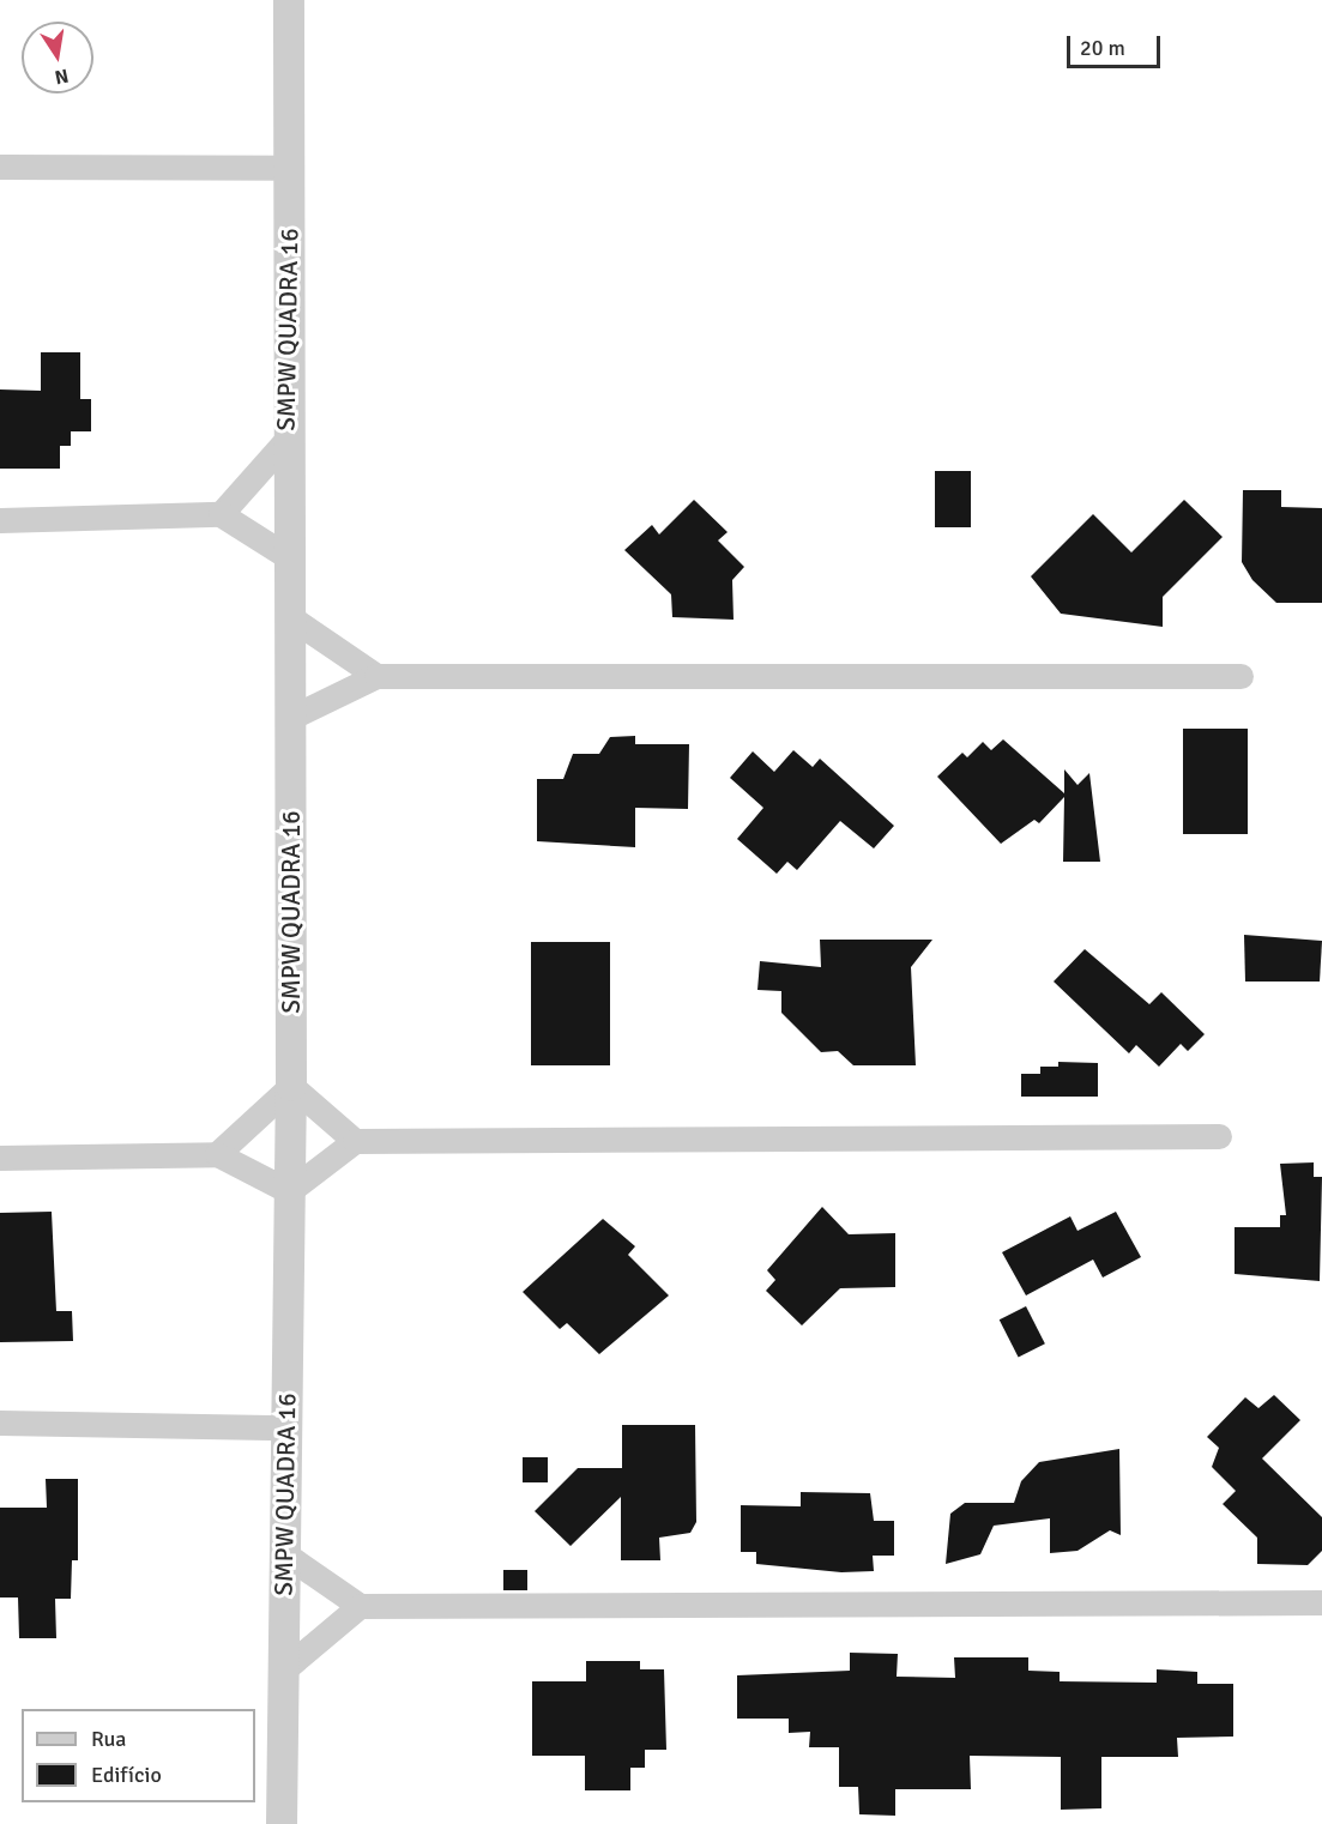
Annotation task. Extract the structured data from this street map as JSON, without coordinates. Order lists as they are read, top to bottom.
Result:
{
  "streets": {
    "street": ["SMPW QUADRA 16"]
  },
  "legend": ["Rua", "Edifício"],
  "scale_bar": "20 m",
  "north": "bottom"
}
